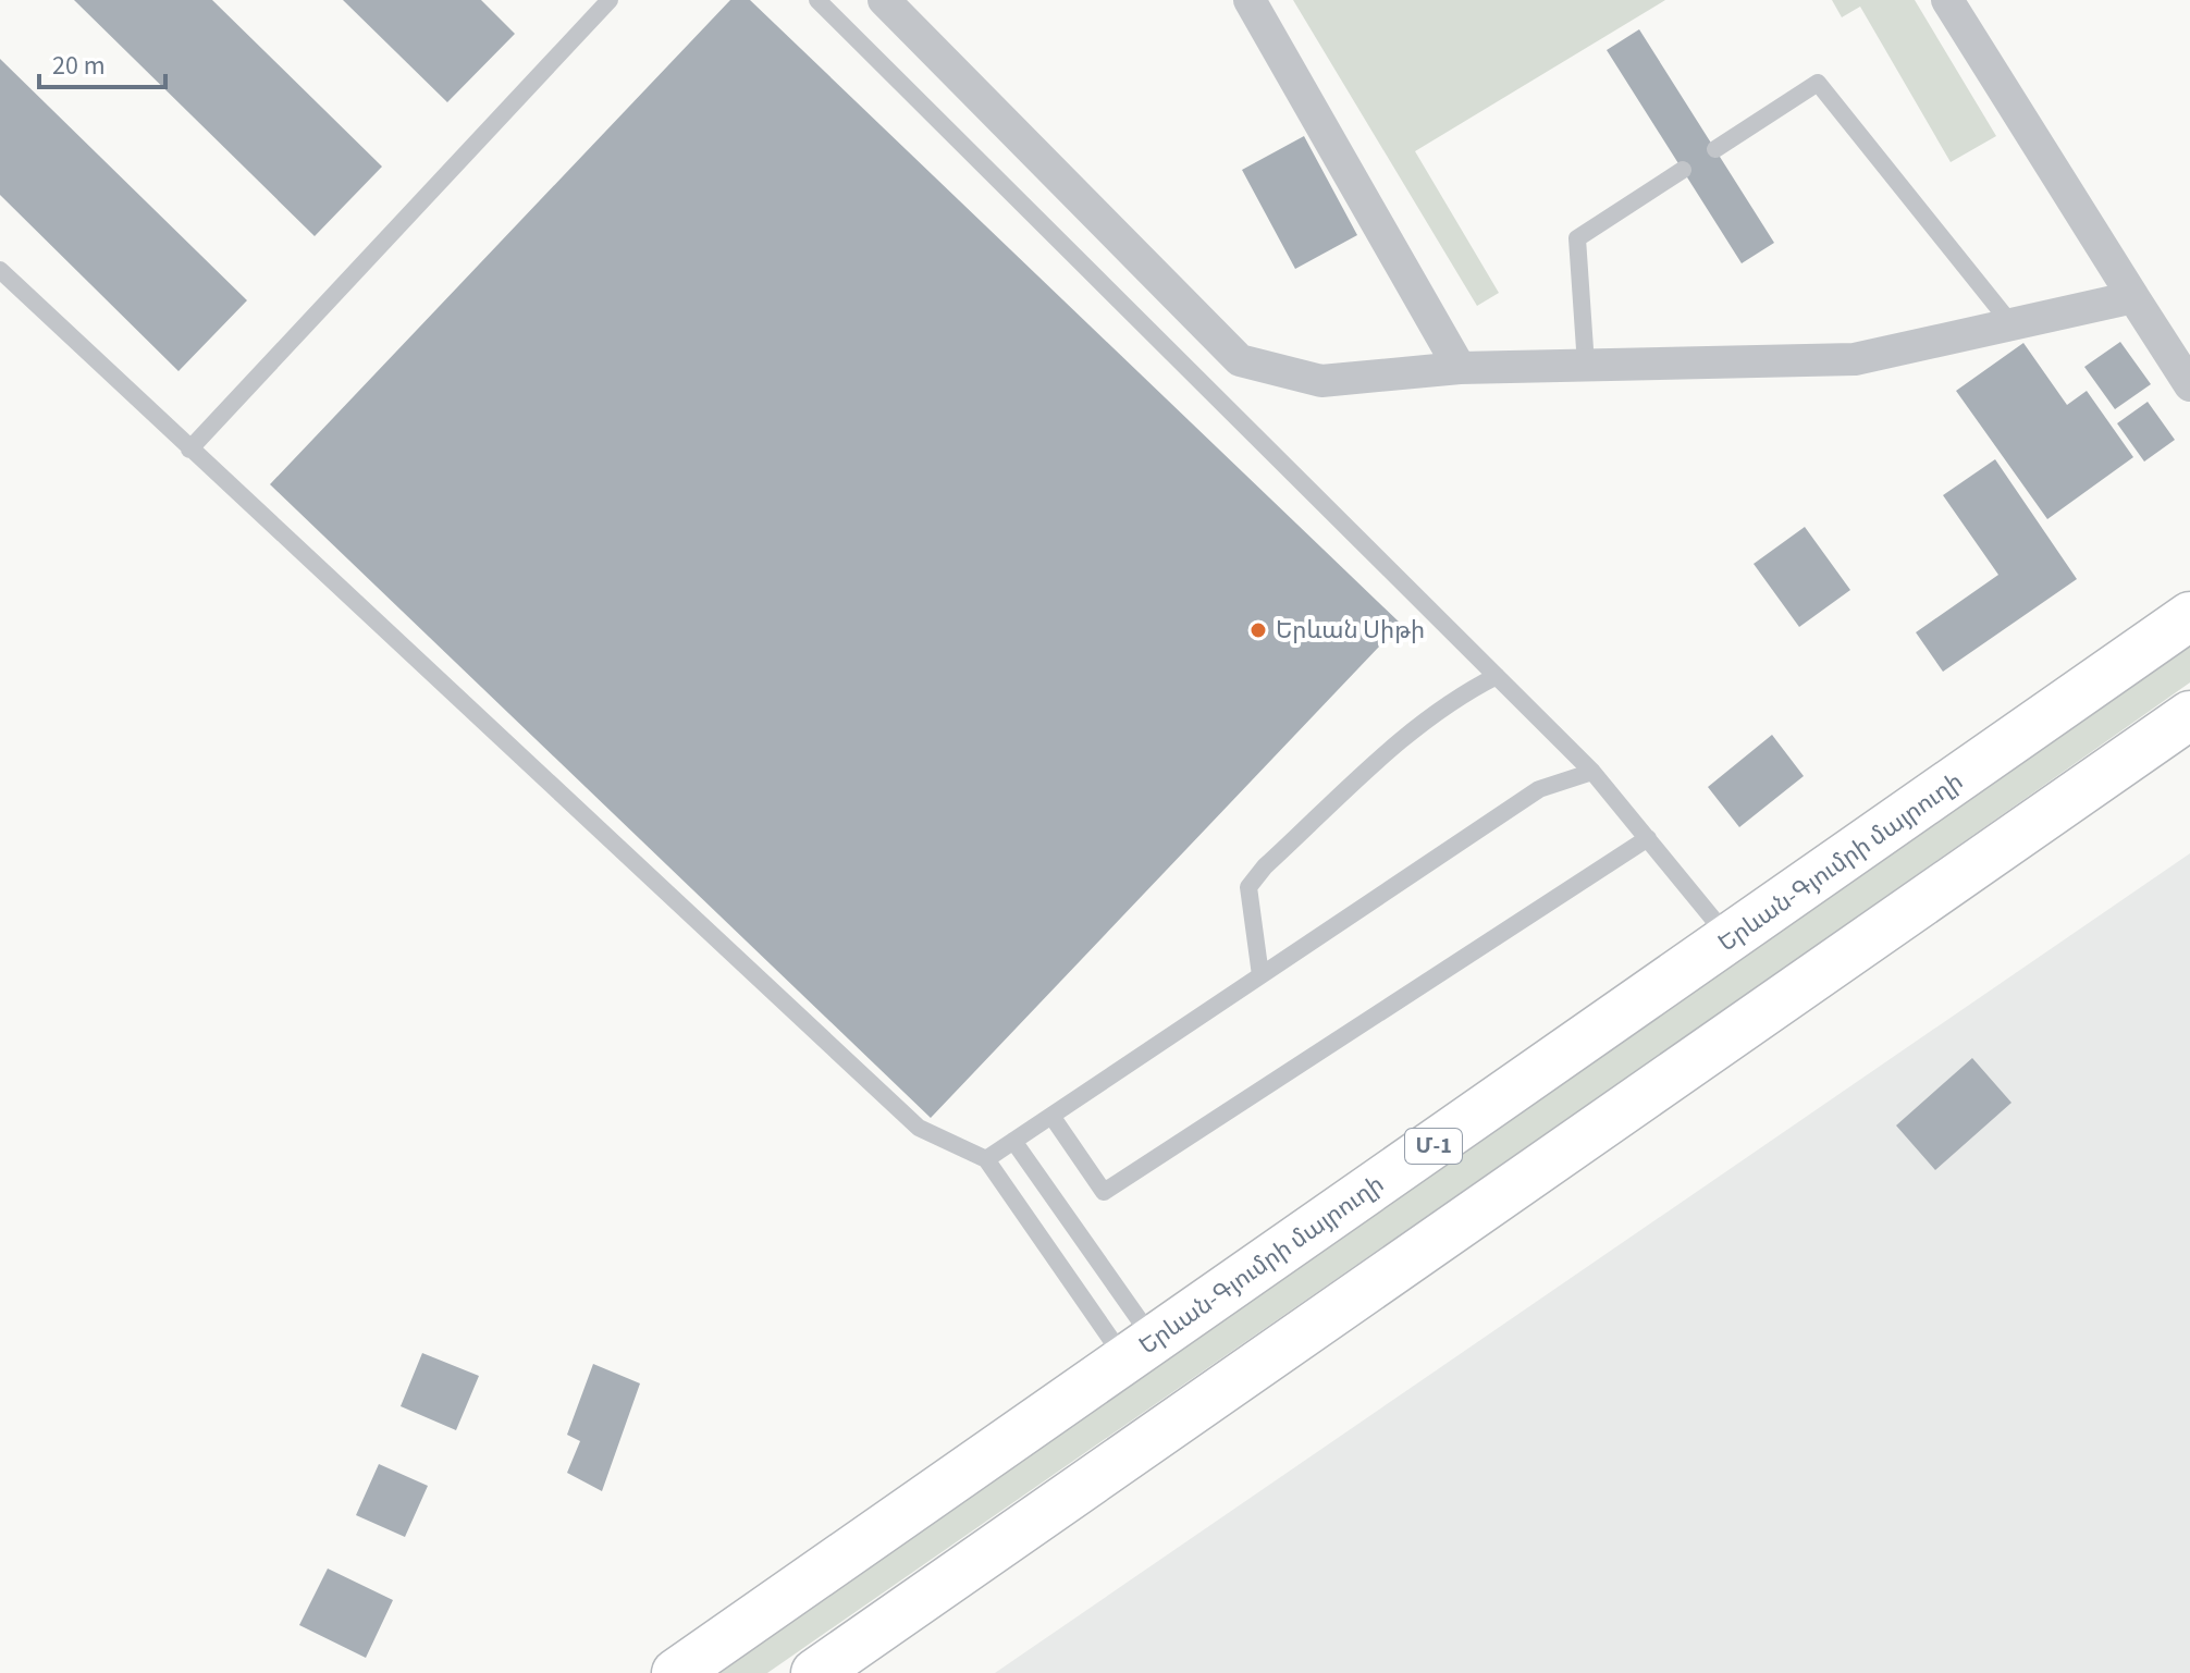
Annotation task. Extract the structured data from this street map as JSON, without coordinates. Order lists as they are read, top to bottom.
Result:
{
  "streets": {
    "highway": ["Երևան-Գյումրի մայրուղի", "Մ-1"]
  },
  "places": ["Երևան Սիթի"],
  "scale_bar": "20 m"
}
